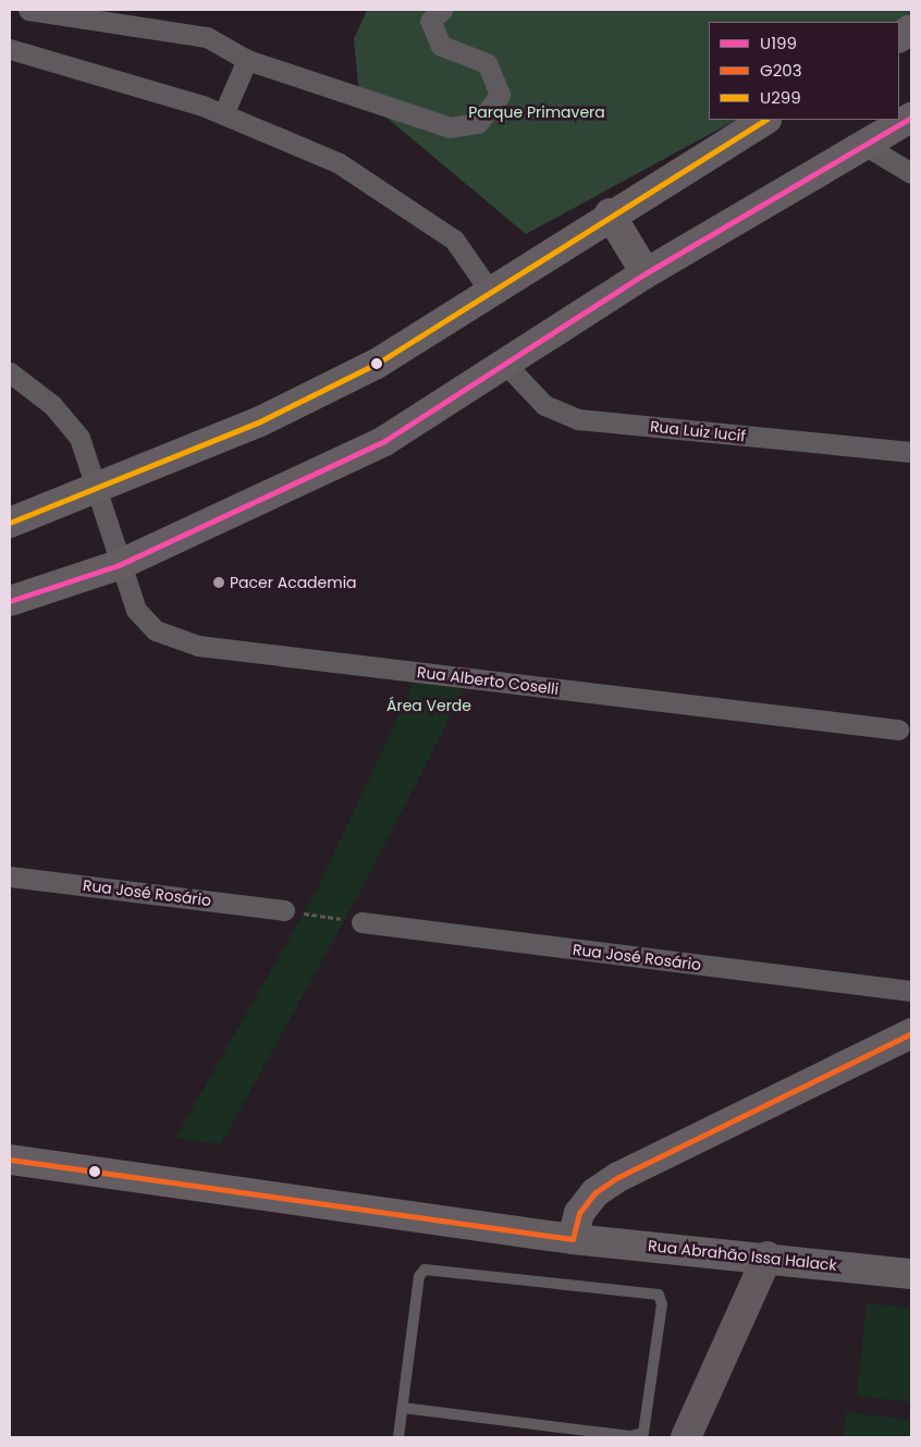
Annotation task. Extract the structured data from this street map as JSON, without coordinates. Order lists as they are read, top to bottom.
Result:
{
  "streets": {
    "main road": ["Rua Abrahão Issa Halack"],
    "street": ["Rua Luiz Iucif", "Rua Alberto Coselli", "Rua José Rosário"]
  },
  "parks": ["Parque Primavera", "Área Verde"],
  "places": ["Pacer Academia"],
  "lines": ["transit line U199", "transit line U299", "transit line G203"],
  "legend": ["U199", "G203", "U299"]
}
